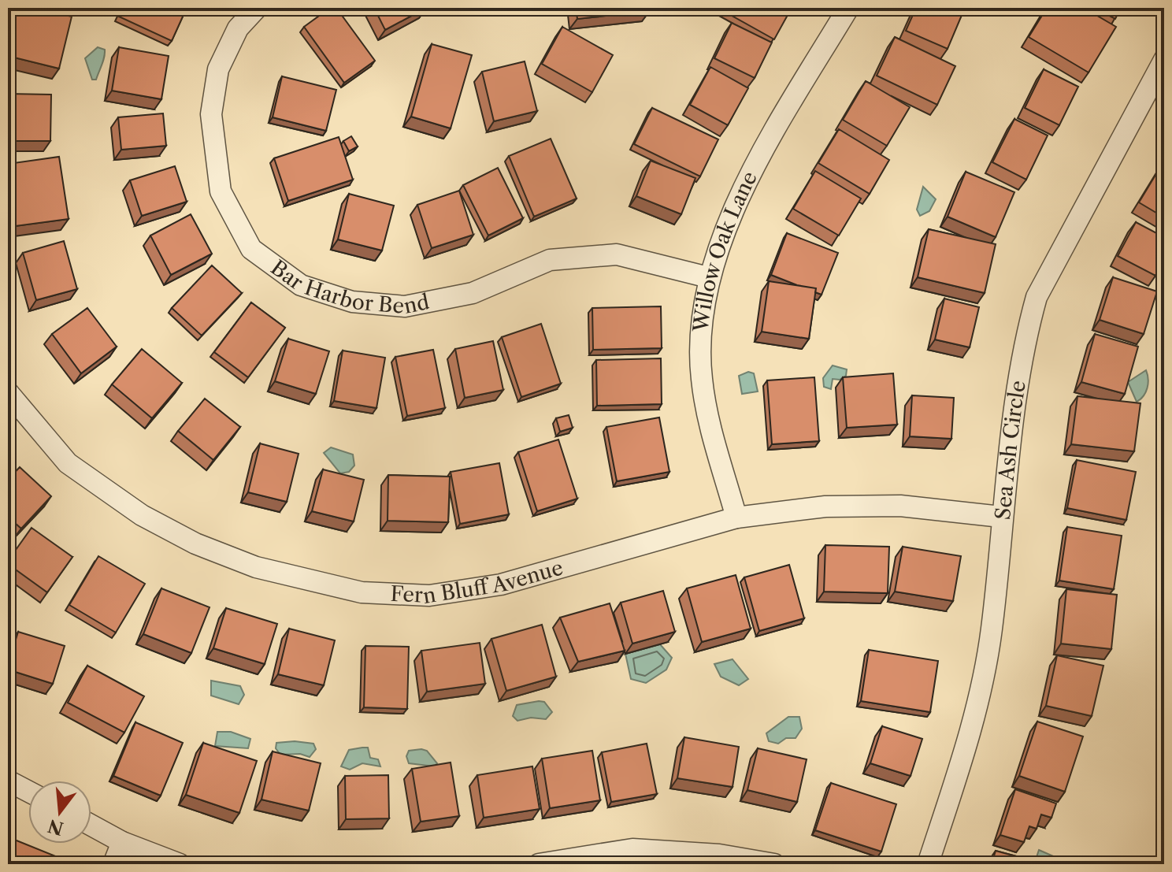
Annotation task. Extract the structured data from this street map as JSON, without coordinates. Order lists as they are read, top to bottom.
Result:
{
  "streets": {
    "street": [
      "Willow Oak Lane",
      "Bar Harbor Bend",
      "Sea Ash Circle",
      "Fern Bluff Avenue"
    ]
  },
  "crossings": [
    ["Willow Oak Lane", "Bar Harbor Bend"],
    ["Willow Oak Lane", "Fern Bluff Avenue"],
    ["Sea Ash Circle", "Fern Bluff Avenue"]
  ],
  "north": "bottom"
}
